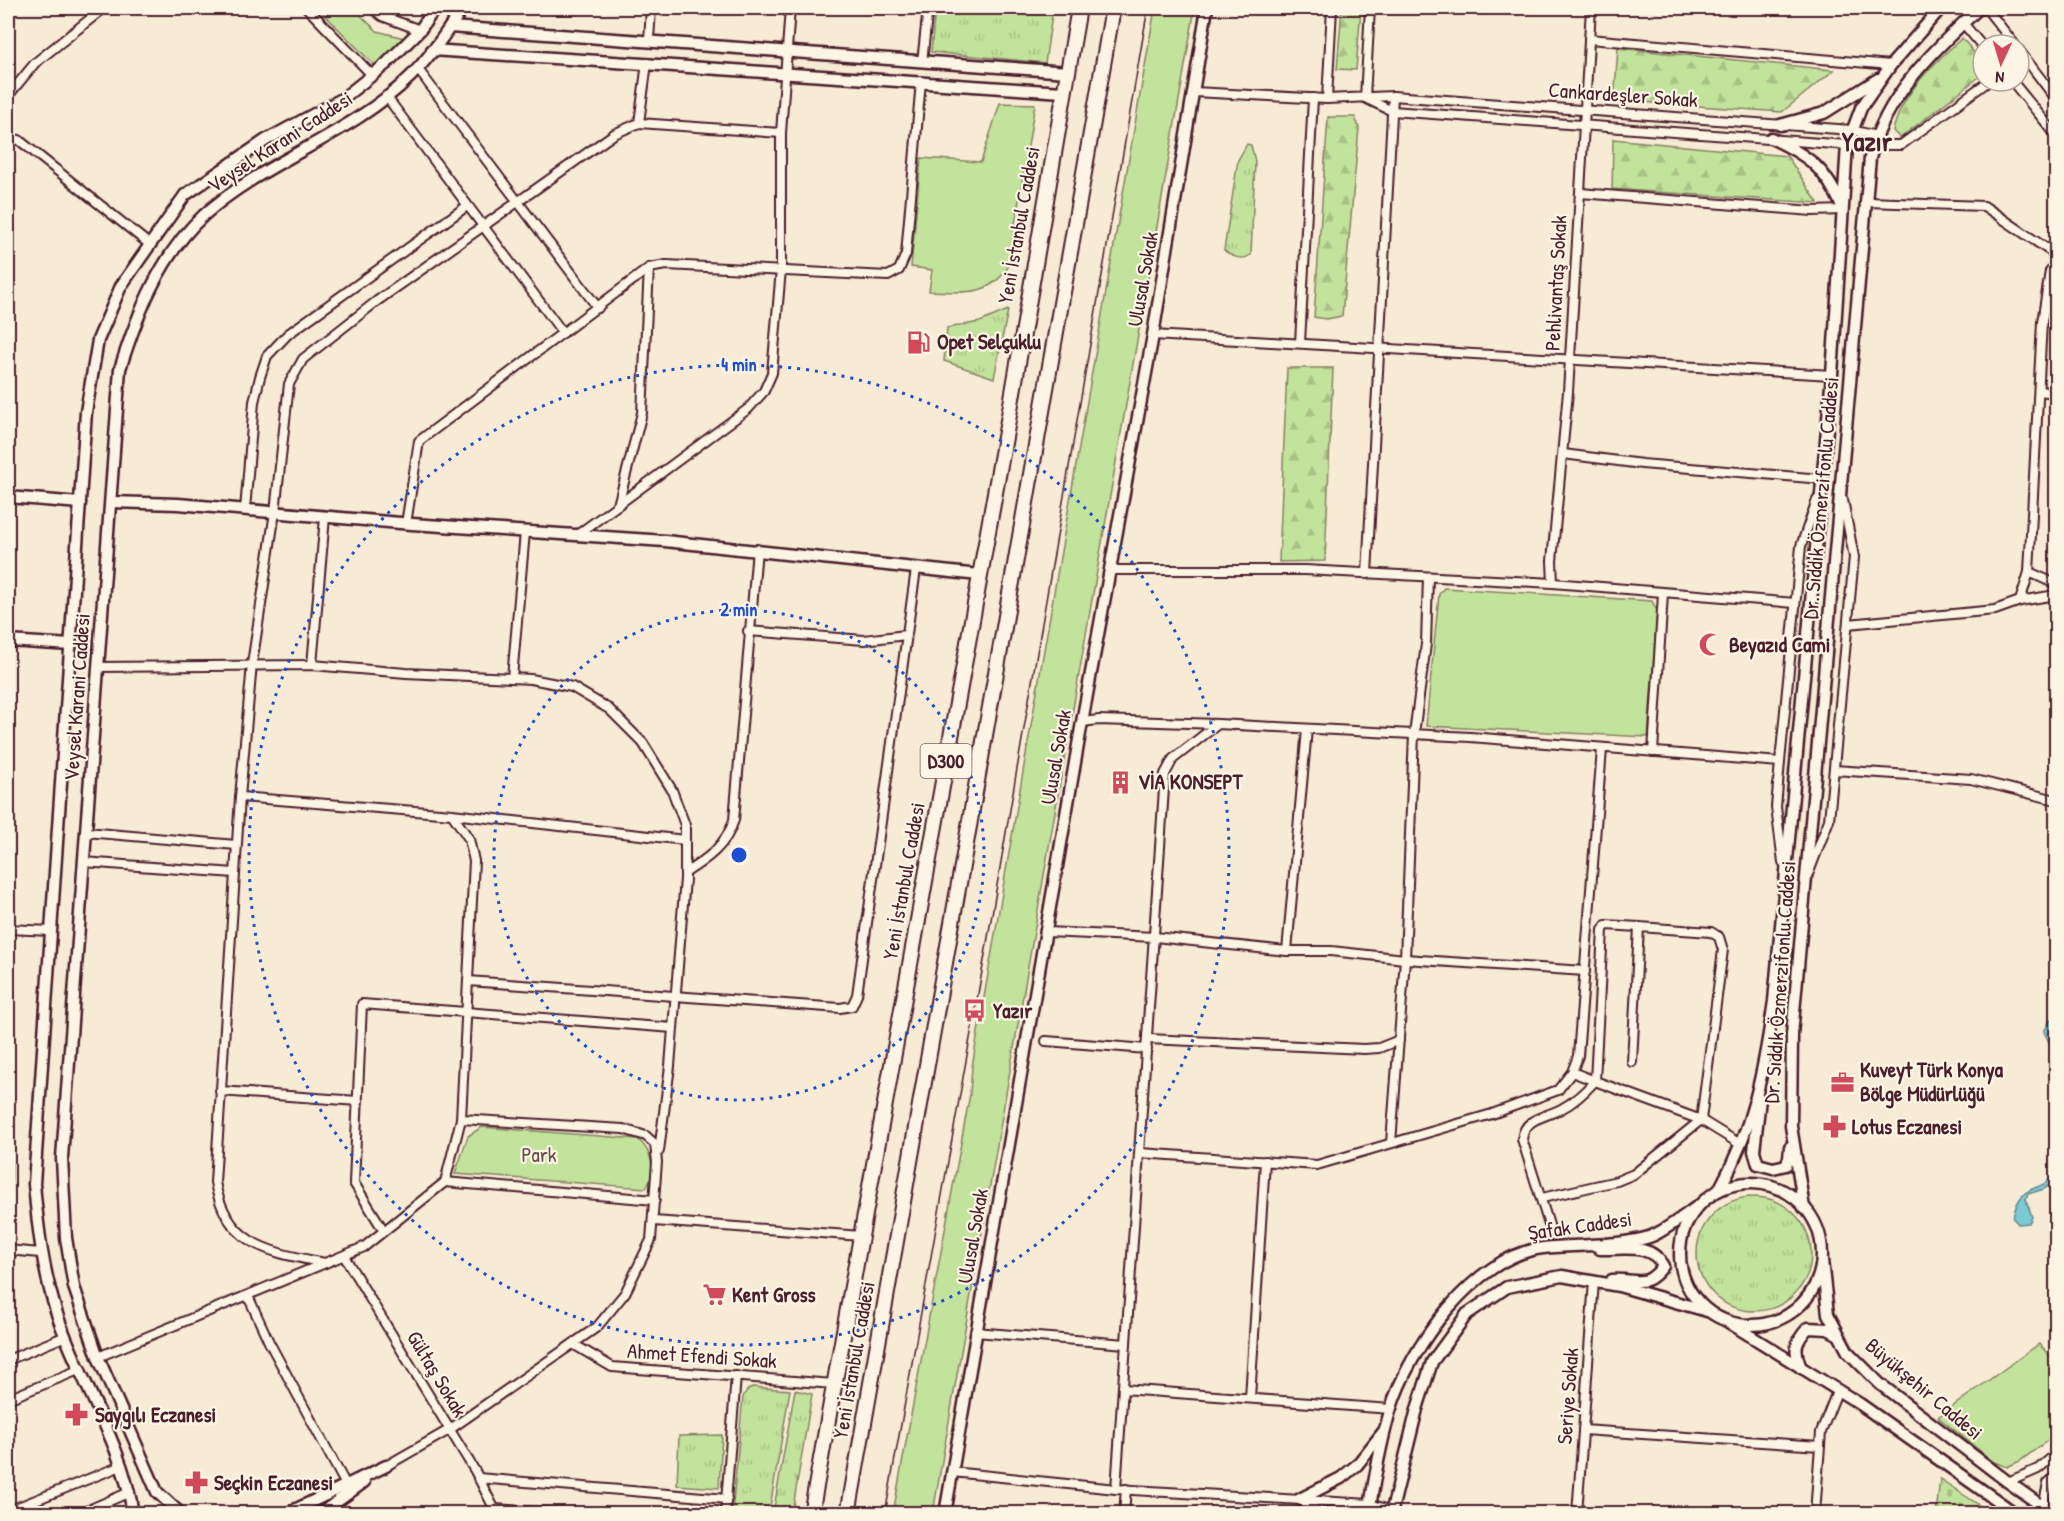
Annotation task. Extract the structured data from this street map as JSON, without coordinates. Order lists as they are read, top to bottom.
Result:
{
  "streets": {
    "highway": ["Yeni İstanbul Caddesi", "D300"],
    "main road": [
      "Veysel Karani Caddesi",
      "Ulusal Sokak",
      "Dr. Sıddık Özmerzifonlu Caddesi",
      "Şafak Caddesi",
      "Büyükşehir Caddesi"
    ],
    "street": [
      "Cankardeşler Sokak",
      "Pehlivantaş Sokak",
      "Ahmet Efendi Sokak",
      "Gültaş Sokak",
      "Seriye Sokak"
    ]
  },
  "crossings": [
    ["Cankardeşler Sokak", "Ulusal Sokak"],
    ["Cankardeşler Sokak", "Pehlivantaş Sokak"],
    ["Cankardeşler Sokak", "Dr. Sıddık Özmerzifonlu Caddesi"],
    ["Yeni İstanbul Caddesi", "Ahmet Efendi Sokak"],
    ["Dr. Sıddık Özmerzifonlu Caddesi", "Şafak Caddesi"],
    ["Dr. Sıddık Özmerzifonlu Caddesi", "Büyükşehir Caddesi"],
    ["Şafak Caddesi", "Büyükşehir Caddesi"]
  ],
  "districts": ["Yazır"],
  "parks": ["Park"],
  "places": {
    "fuel station": ["Opet Selçuklu"],
    "mosque": ["Beyazıd Cami"],
    "building": ["VİA KONSEPT"],
    "bus stop": ["Yazır"],
    "office": ["Kuveyt Türk Konya Bölge Müdürlüğü"],
    "pharmacy": ["Lotus Eczanesi", "Saygılı Eczanesi", "Seçkin Eczanesi"],
    "supermarket": ["Kent Gross"]
  },
  "north": "bottom",
  "rings": ["4 min", "2 min"]
}
